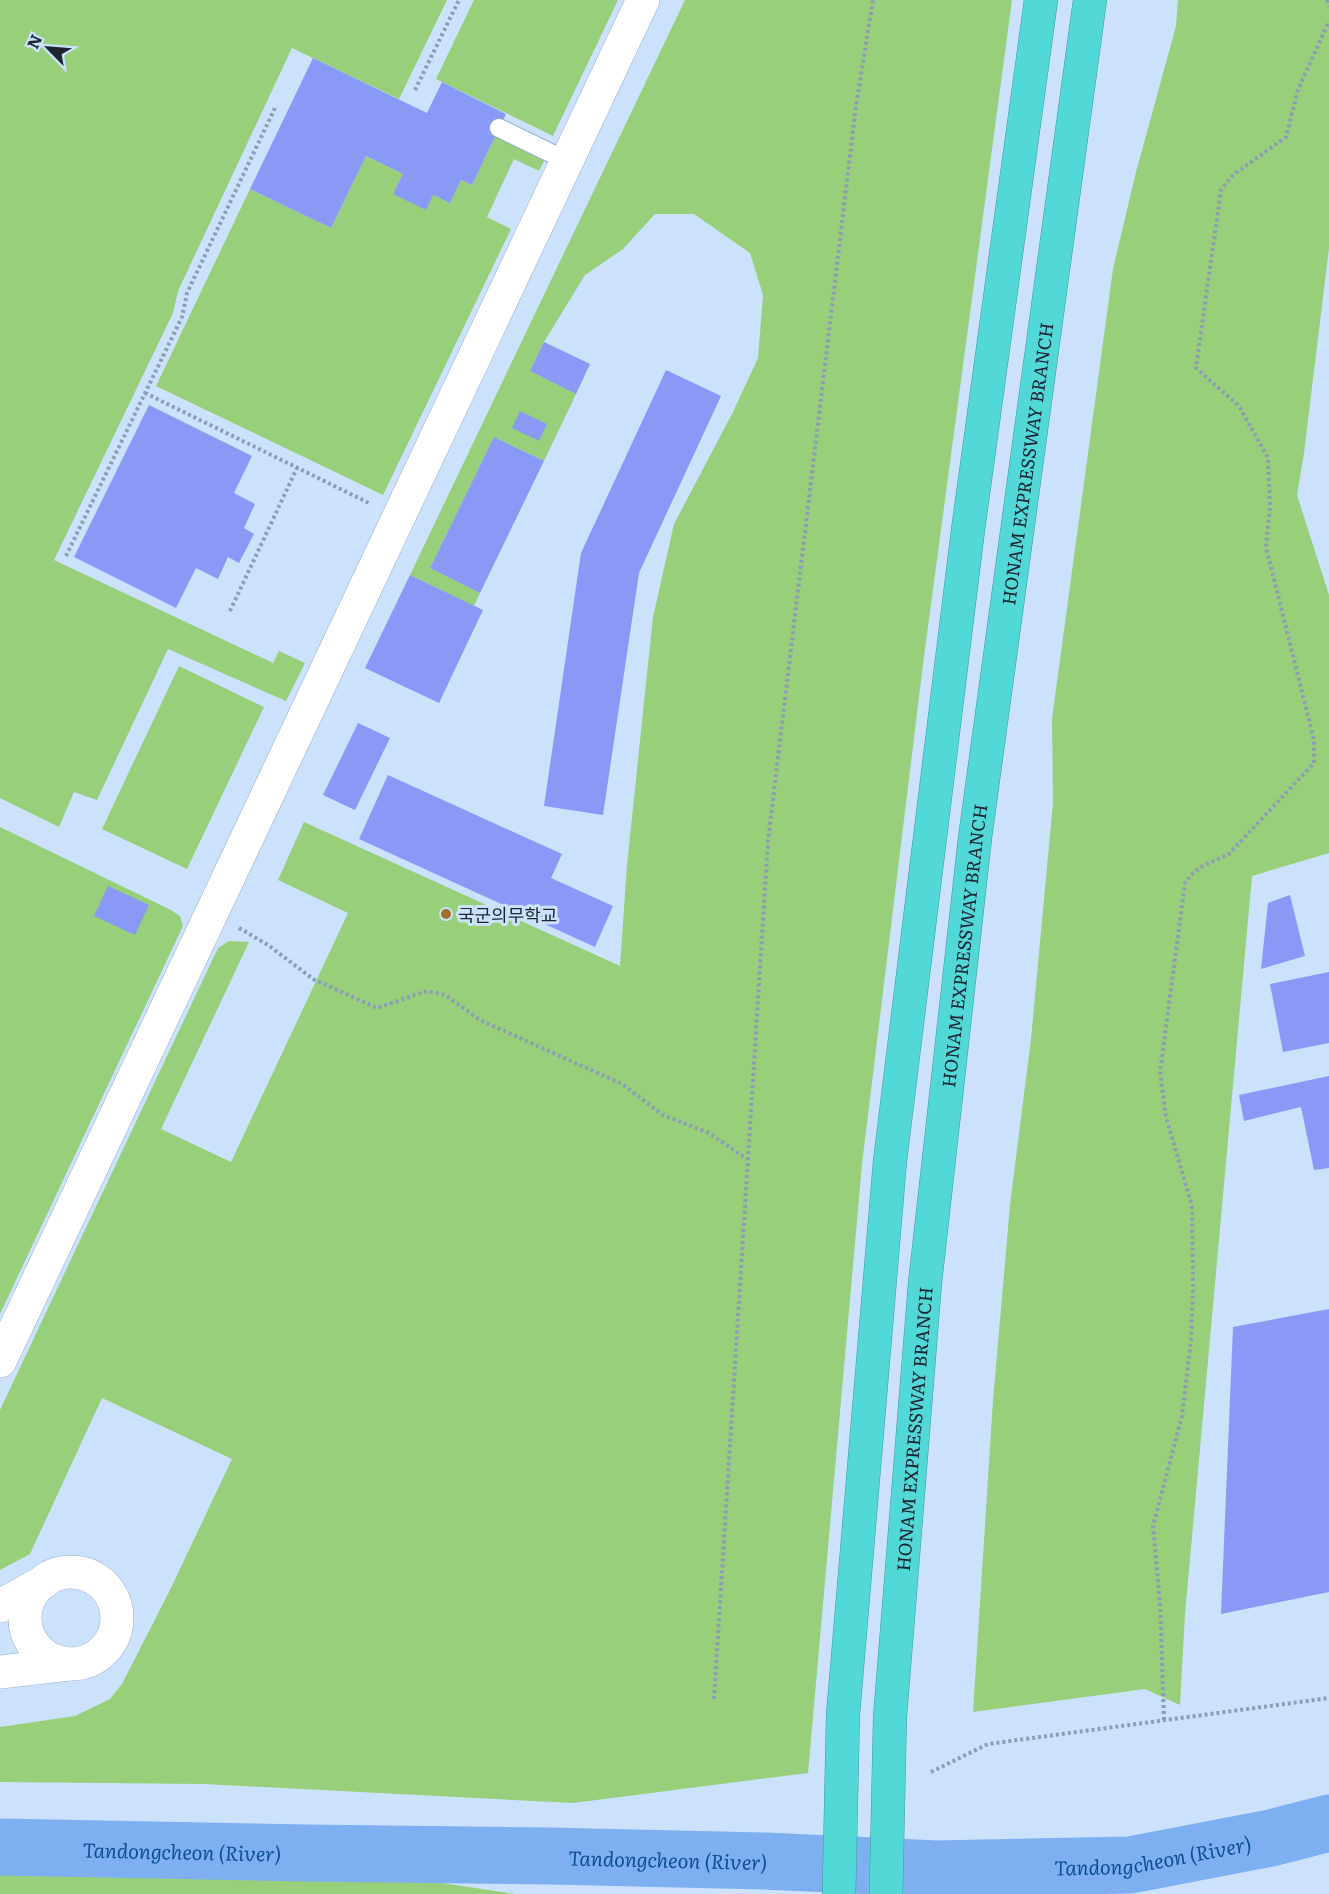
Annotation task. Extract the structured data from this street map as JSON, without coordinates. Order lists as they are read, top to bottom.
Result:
{
  "streets": {
    "highway": ["HONAM EXPRESSWAY BRANCH"]
  },
  "water": ["Tandongcheon (River)"],
  "places": ["국군의무학교"],
  "north": "top left"
}
